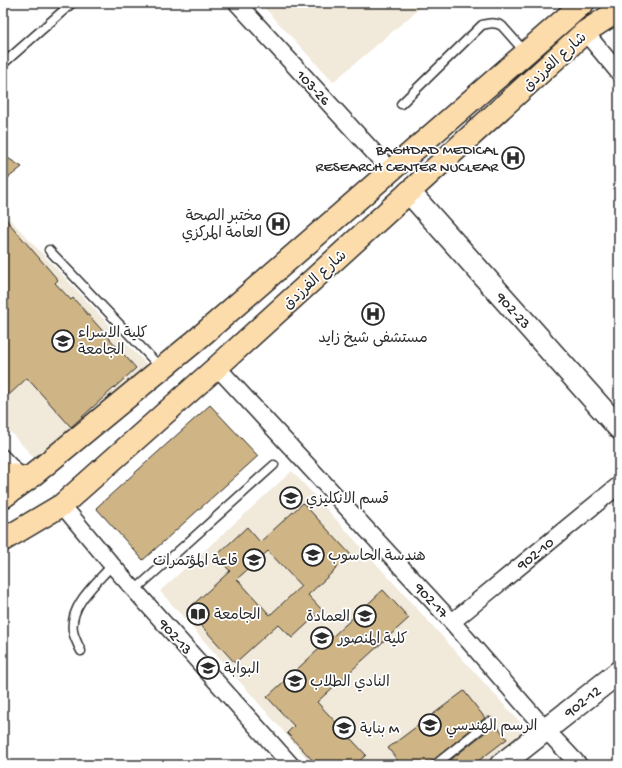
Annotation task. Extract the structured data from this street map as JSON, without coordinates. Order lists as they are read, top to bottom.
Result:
{
  "streets": {
    "main road": ["شارع الفرزدق"],
    "street": [
      "103-26",
      "902-23",
      "902-10",
      "902-17",
      "902-13",
      "902-12"
    ]
  },
  "crossings": [
    ["شارع الفرزدق", "103-26"],
    ["شارع الفرزدق", "902-23"],
    ["شارع الفرزدق", "902-17"],
    ["شارع الفرزدق", "902-13"],
    ["902-10", "902-17"],
    ["902-17", "902-12"]
  ],
  "places": {
    "hospital": ["BAGHDAD MEDICAL RESEARCH CENTER NUCLEAR", "مختبر الصحة العامة المركزي", "مستشفى شيخ زايد"],
    "school or university": [
      "كلية الاسراء الجامعة",
      "قسم الانكليزي",
      "هندسة الحاسوب",
      "قاعة المؤتمرات",
      "العمادة",
      "كلية المنصور",
      "البوابة",
      "النادي الطلاب",
      "الرسم الهندسي",
      "بناية M"
    ],
    "library": ["الجامعة"]
  }
}
